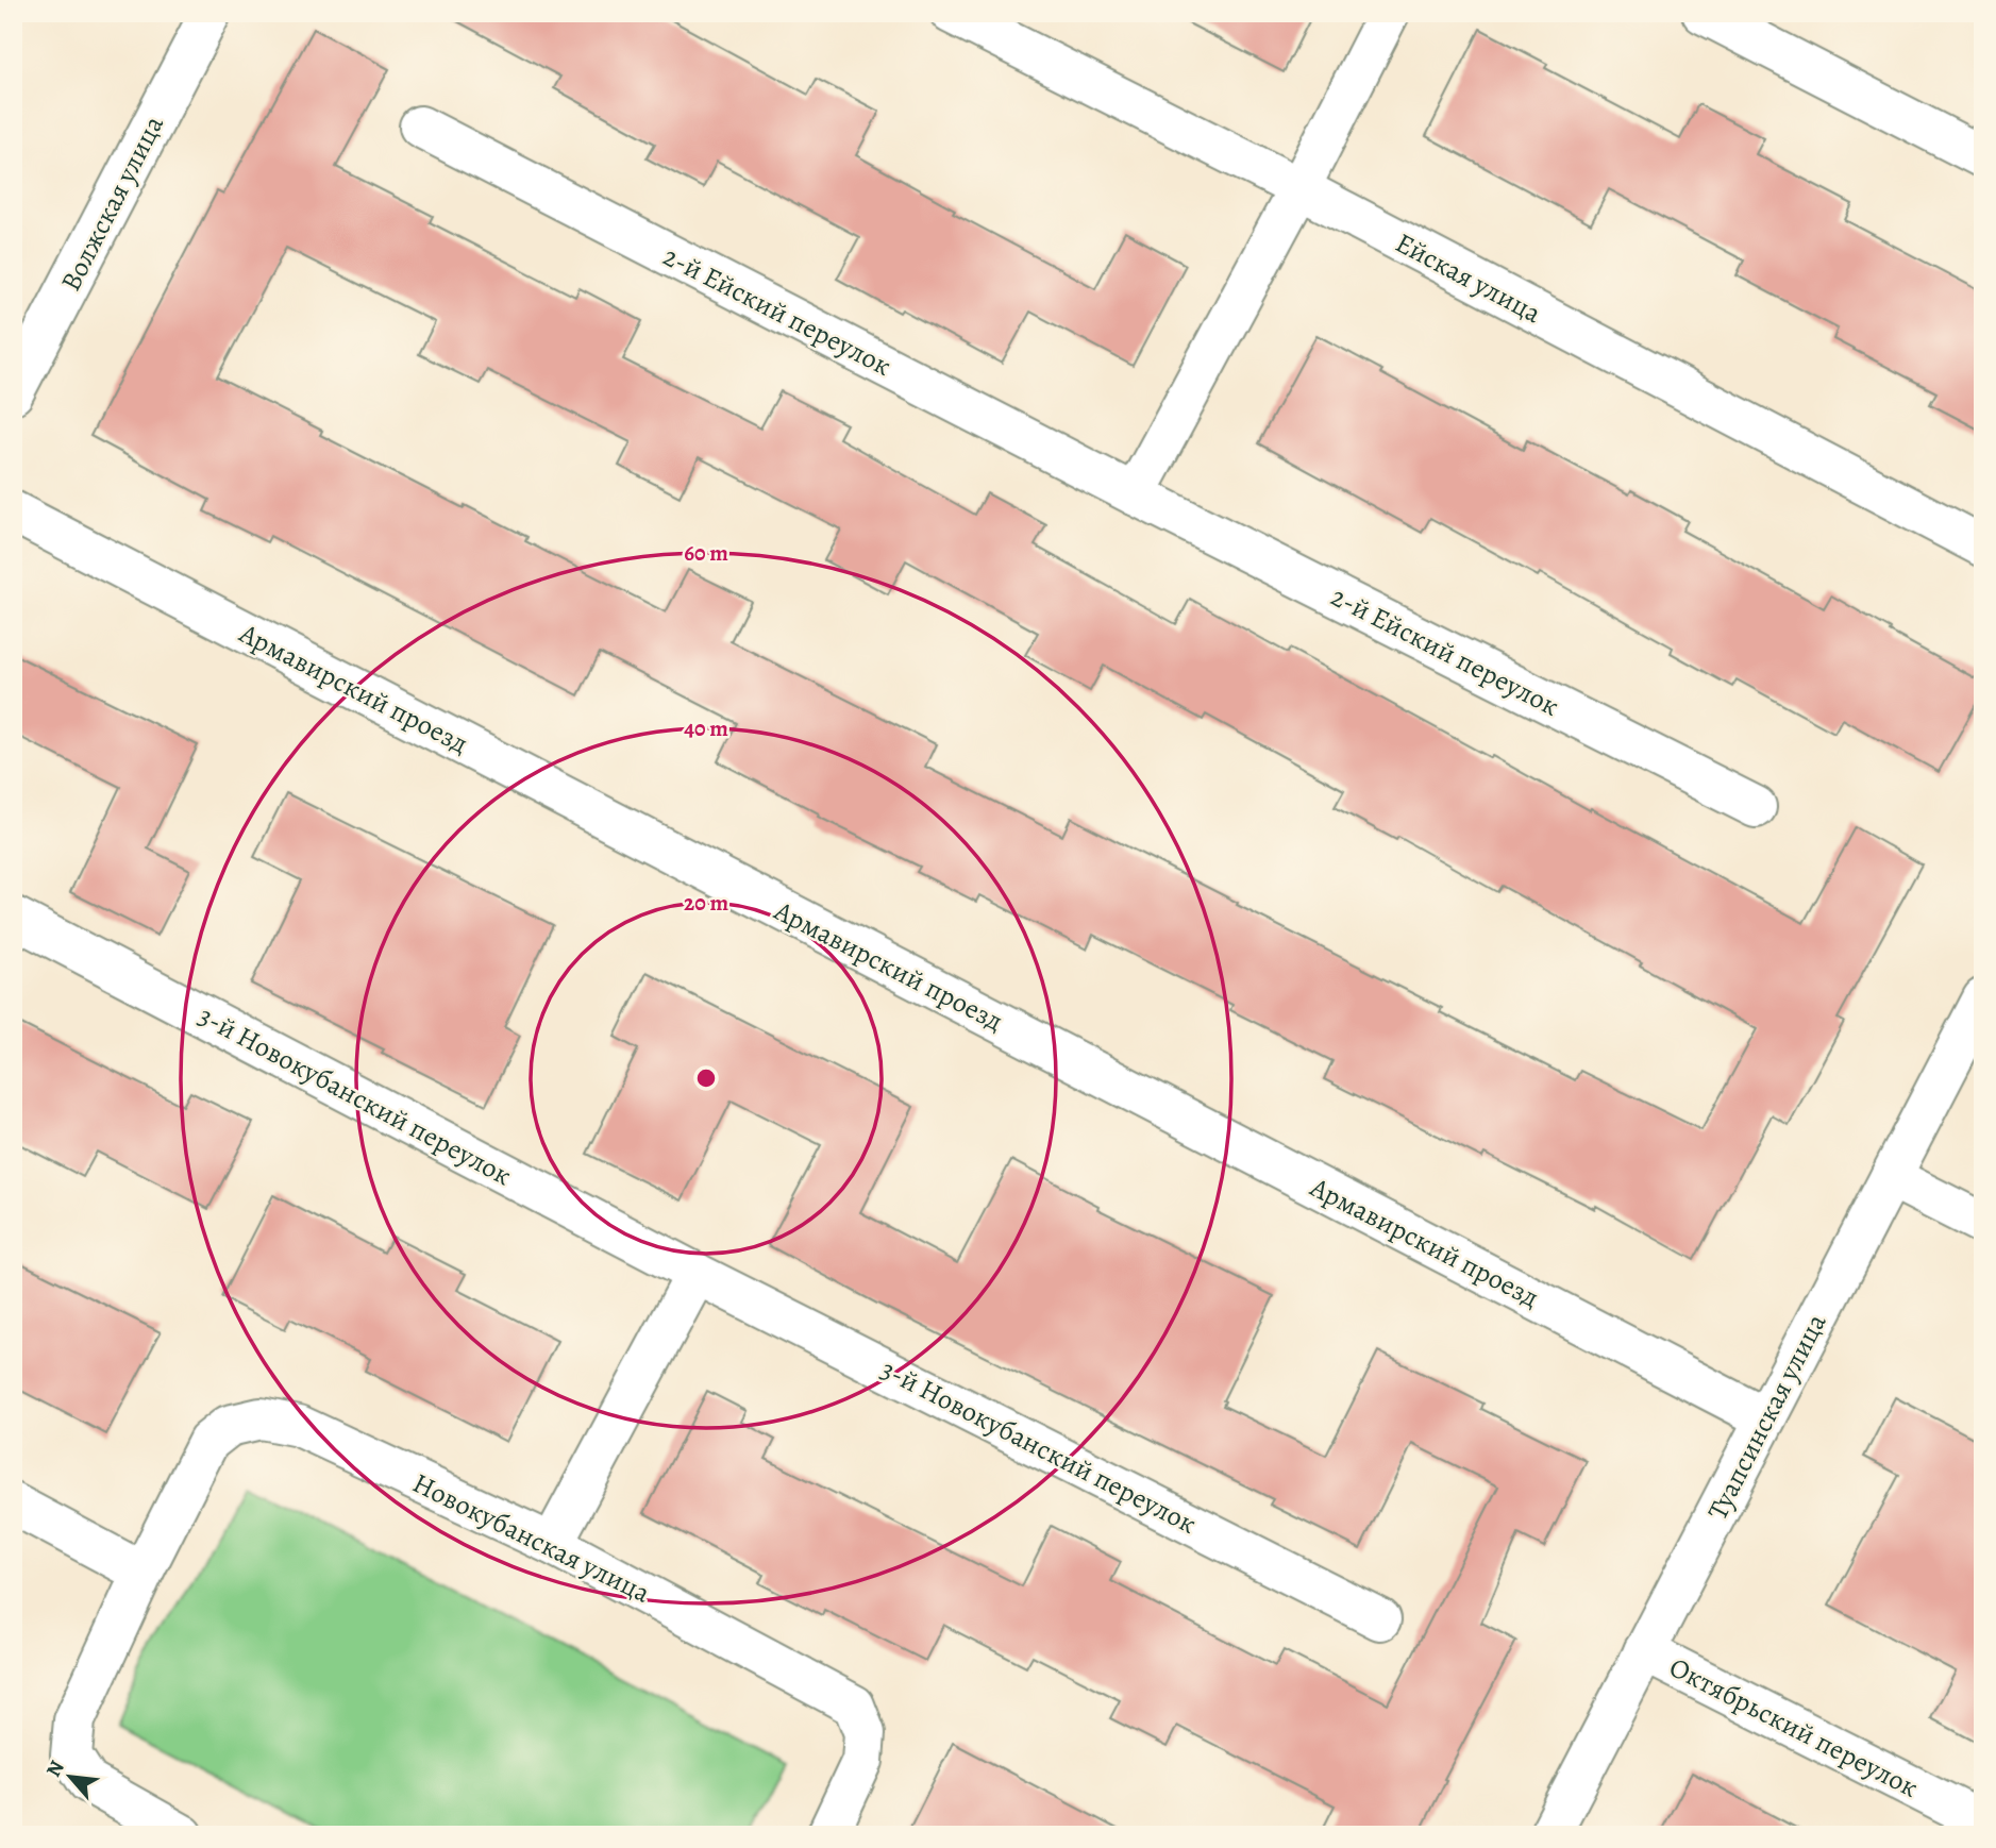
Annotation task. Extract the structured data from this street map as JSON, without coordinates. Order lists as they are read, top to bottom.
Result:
{
  "streets": {
    "street": [
      "Волжская улица",
      "Ейская улица",
      "2-й Ейский переулок",
      "Армавирский проезд",
      "3-й Новокубанский переулок",
      "Туапсинская улица",
      "Новокубанская улица",
      "Октябрьский переулок"
    ]
  },
  "crossings": [
    ["Армавирский проезд", "Туапсинская улица"],
    ["Туапсинская улица", "Октябрьский переулок"]
  ],
  "north": "top left",
  "rings": ["60 m", "40 m", "20 m"]
}
